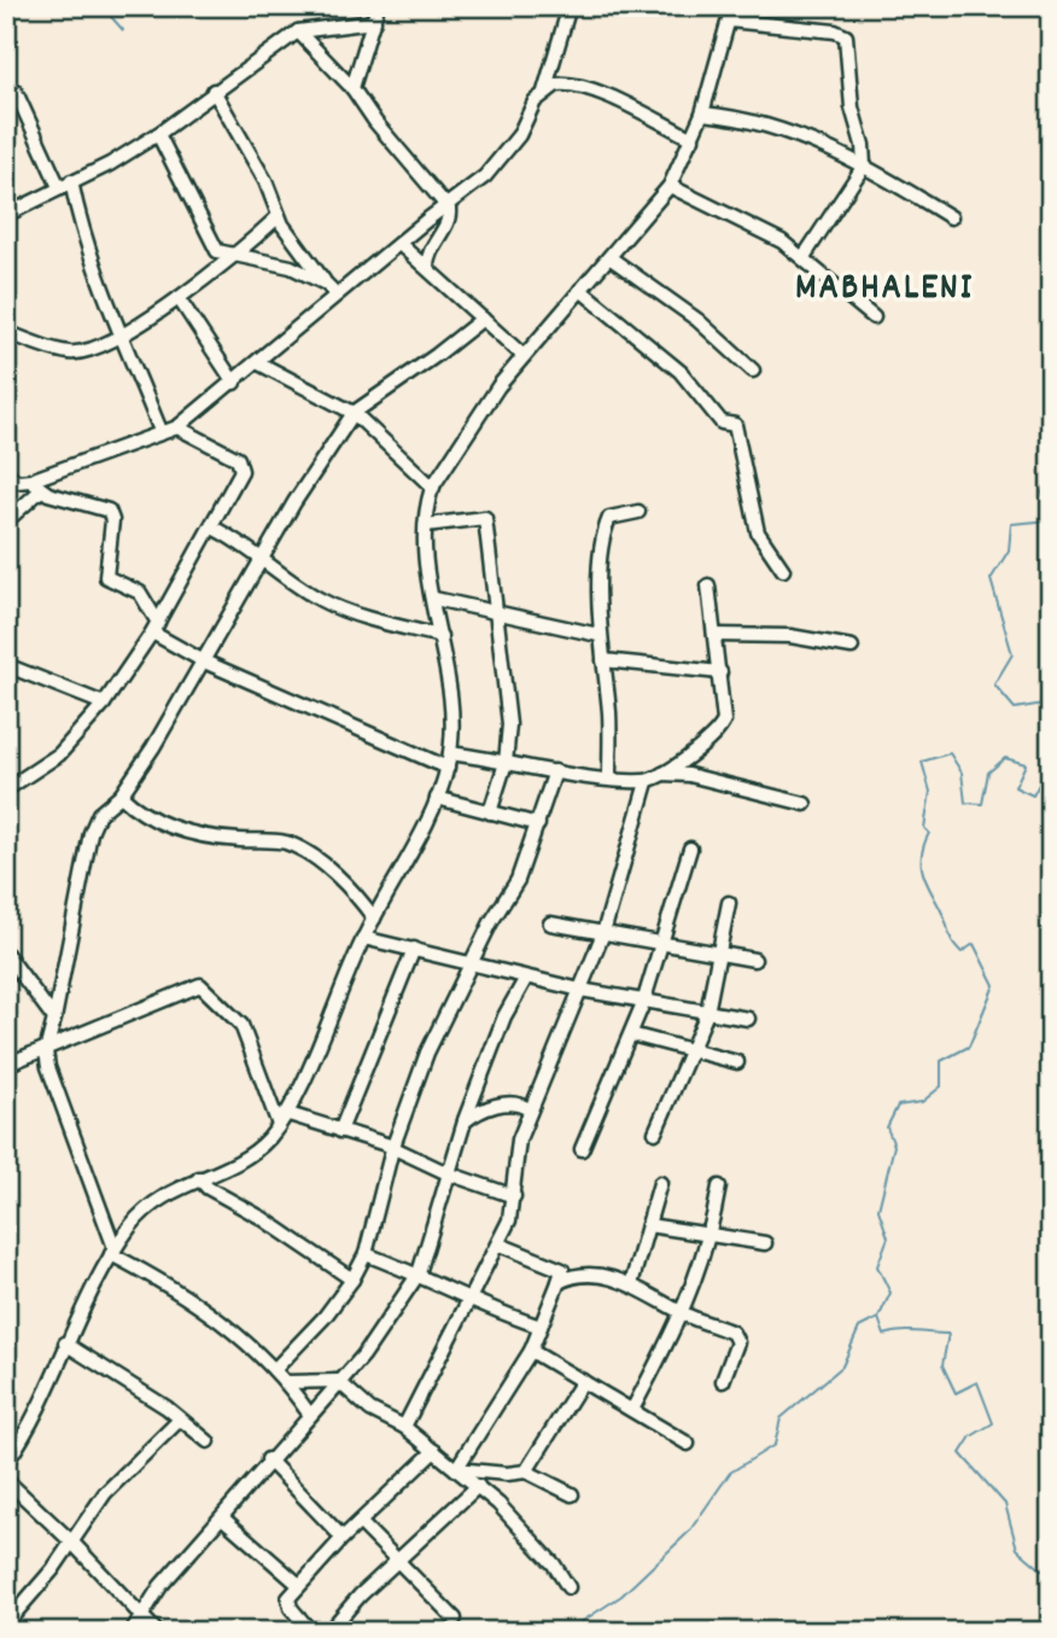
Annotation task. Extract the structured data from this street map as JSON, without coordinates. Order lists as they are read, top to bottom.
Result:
{
  "districts": ["MABHALENI"]
}
